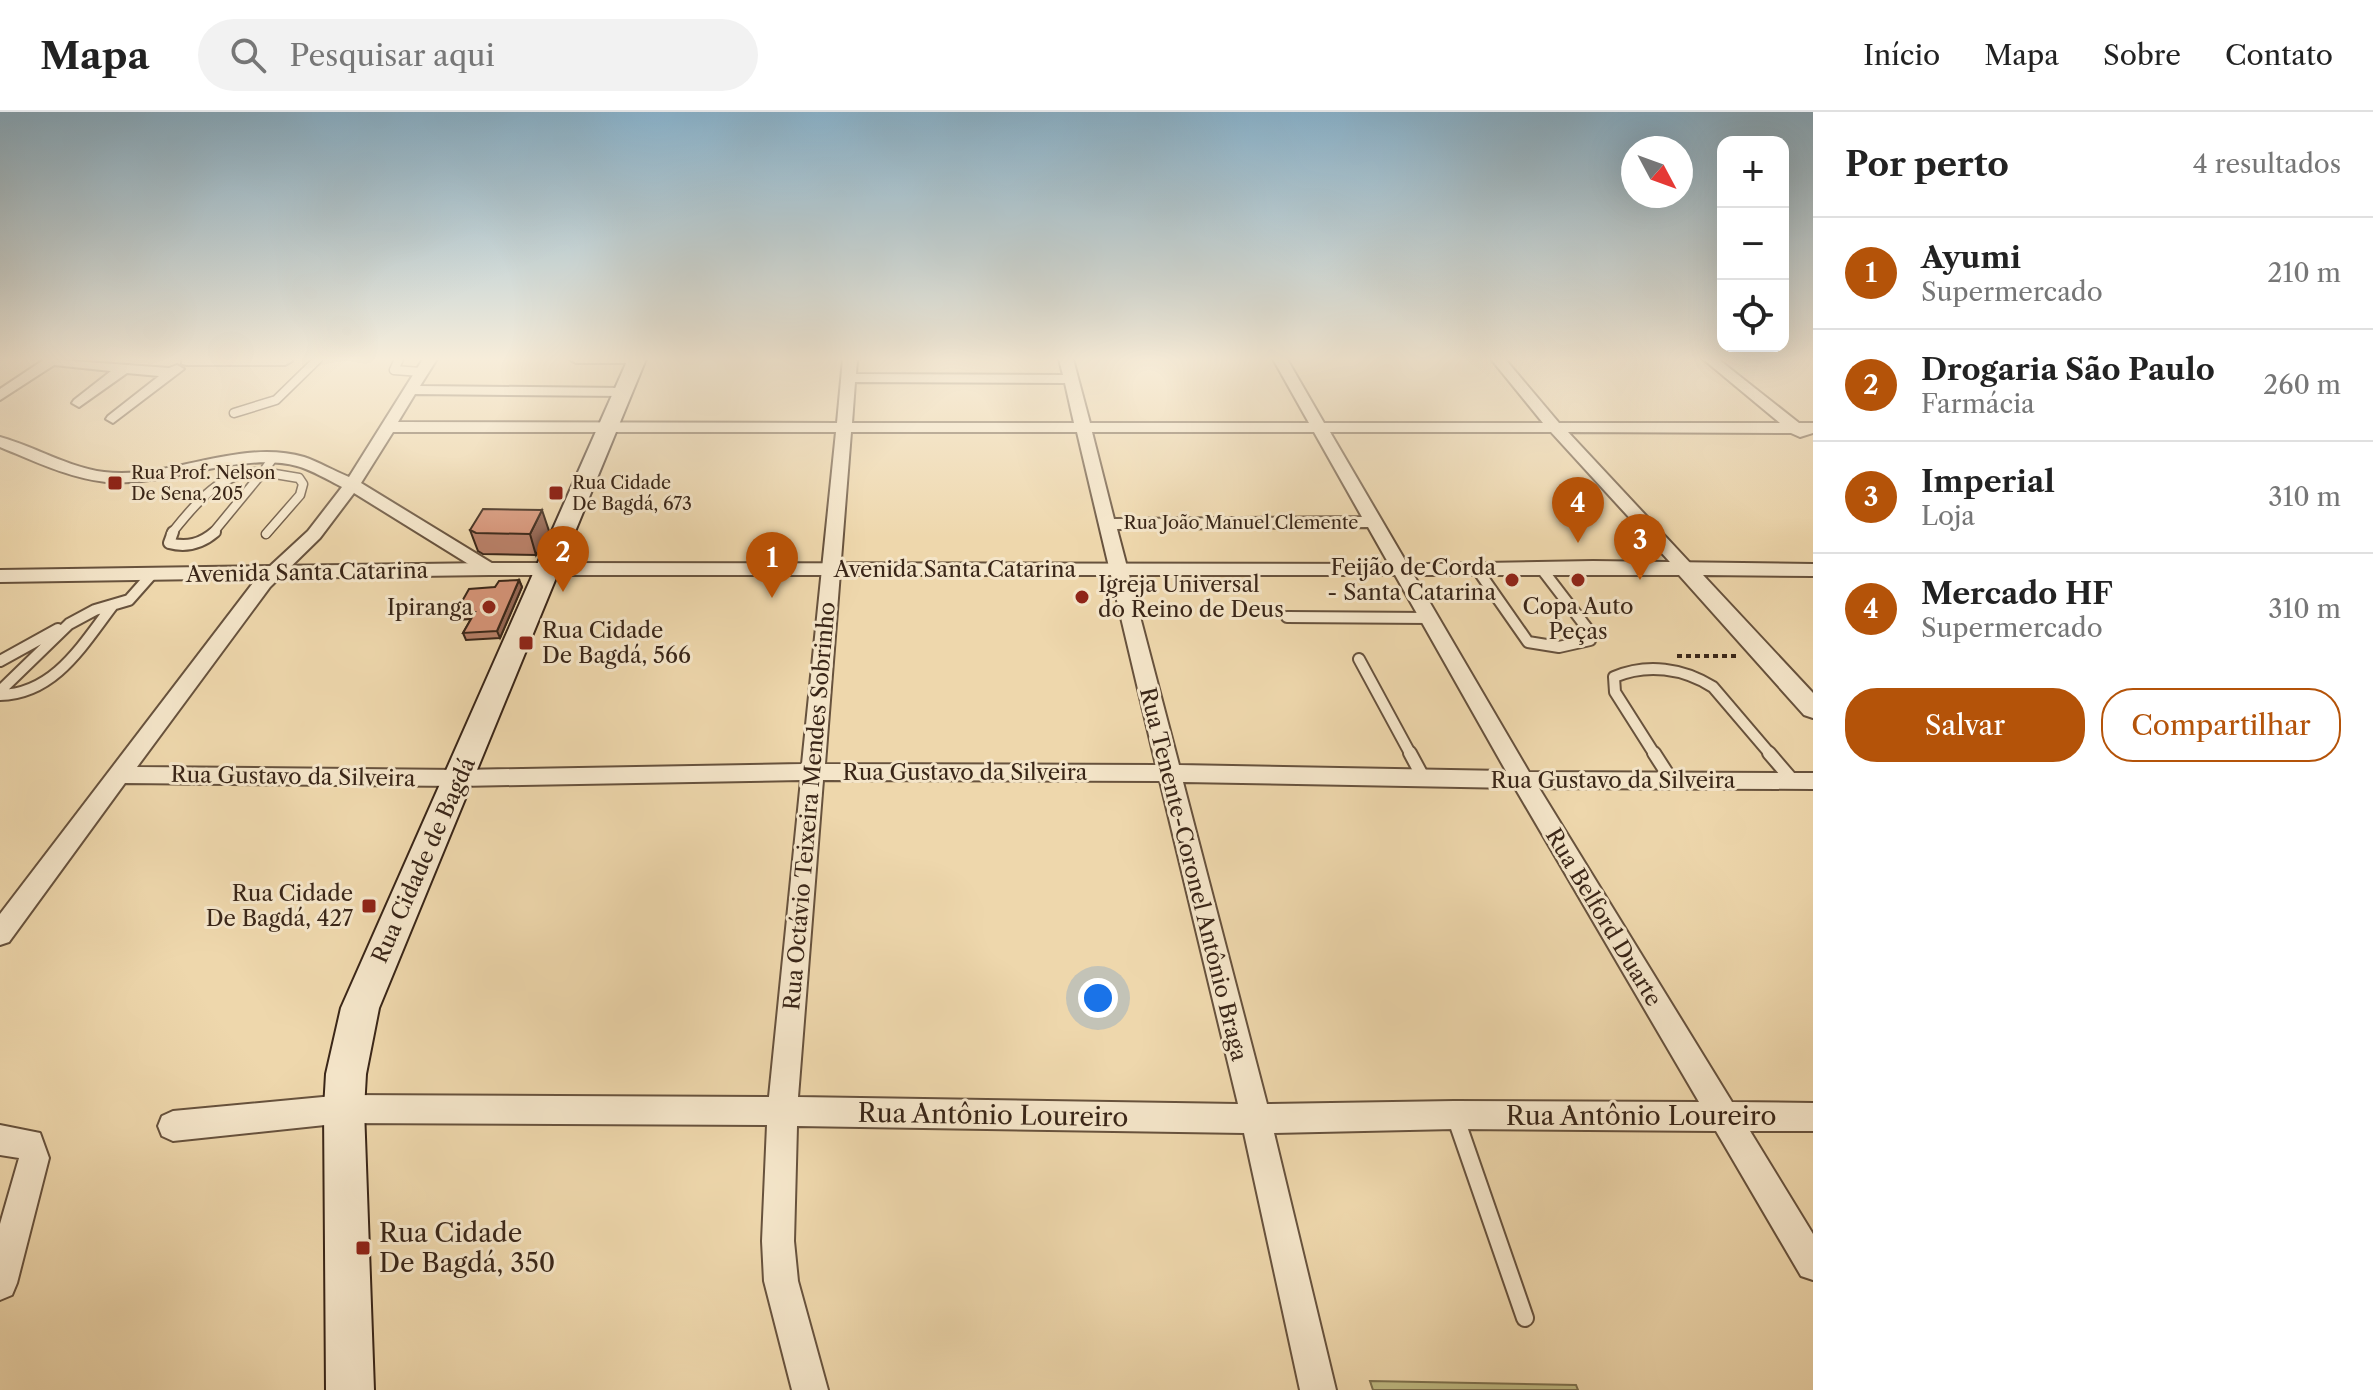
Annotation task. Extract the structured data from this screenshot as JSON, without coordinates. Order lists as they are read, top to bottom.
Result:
{
  "streets": {
    "main road": ["Rua Cidade de Bagdá"],
    "street": [
      "Rua João Manuel Clemente",
      "Avenida Santa Catarina",
      "Rua Gustavo da Silveira",
      "Rua Octávio Teixeira Mendes Sobrinho",
      "Rua Tenente-Coronel Antônio Braga",
      "Rua Belford Duarte",
      "Rua Antônio Loureiro"
    ]
  },
  "crossings": [
    ["Rua João Manuel Clemente", "Rua Tenente-Coronel Antônio Braga"],
    ["Rua João Manuel Clemente", "Rua Belford Duarte"],
    ["Avenida Santa Catarina", "Rua Octávio Teixeira Mendes Sobrinho"],
    ["Avenida Santa Catarina", "Rua Cidade de Bagdá"],
    ["Avenida Santa Catarina", "Rua Tenente-Coronel Antônio Braga"],
    ["Avenida Santa Catarina", "Rua Belford Duarte"],
    ["Rua Gustavo da Silveira", "Rua Octávio Teixeira Mendes Sobrinho"],
    ["Rua Gustavo da Silveira", "Rua Cidade de Bagdá"],
    ["Rua Gustavo da Silveira", "Rua Tenente-Coronel Antônio Braga"],
    ["Rua Gustavo da Silveira", "Rua Belford Duarte"],
    ["Rua Octávio Teixeira Mendes Sobrinho", "Rua Antônio Loureiro"],
    ["Rua Cidade de Bagdá", "Rua Antônio Loureiro"],
    ["Rua Tenente-Coronel Antônio Braga", "Rua Antônio Loureiro"],
    ["Rua Belford Duarte", "Rua Antônio Loureiro"]
  ],
  "places": {
    "transit": [
      "Rua Prof. Nelson De Sena, 205",
      "Rua Cidade De Bagdá, 673",
      "Rua Cidade De Bagdá, 566",
      "Rua Cidade De Bagdá, 427",
      "Rua Cidade De Bagdá, 350"
    ],
    "other": [
      "Feijão de Corda - Santa Catarina",
      "Copa Auto Peças",
      "Igreja Universal do Reino de Deus",
      "Ipiranga"
    ]
  },
  "north": "bottom right",
  "page": {
    "header": "Mapa",
    "search": "Pesquisar aqui",
    "nav": [
      "Início",
      "Mapa",
      "Sobre",
      "Contato"
    ],
    "heading": ["Por perto", "4 resultados"],
    "map_buttons": ["+", "−"],
    "list": [
      {
        "mark": "1",
        "name": "Ayumi",
        "note": "Supermercado",
        "value": "210 m"
      },
      {
        "mark": "2",
        "name": "Drogaria São Paulo",
        "note": "Farmácia",
        "value": "260 m"
      },
      {
        "mark": "3",
        "name": "Imperial",
        "note": "Loja",
        "value": "310 m"
      },
      {
        "mark": "4",
        "name": "Mercado HF",
        "note": "Supermercado",
        "value": "310 m"
      }
    ],
    "pins": [
      "4",
      "3",
      "2",
      "1"
    ],
    "buttons": ["Salvar", "Compartilhar"]
  }
}
